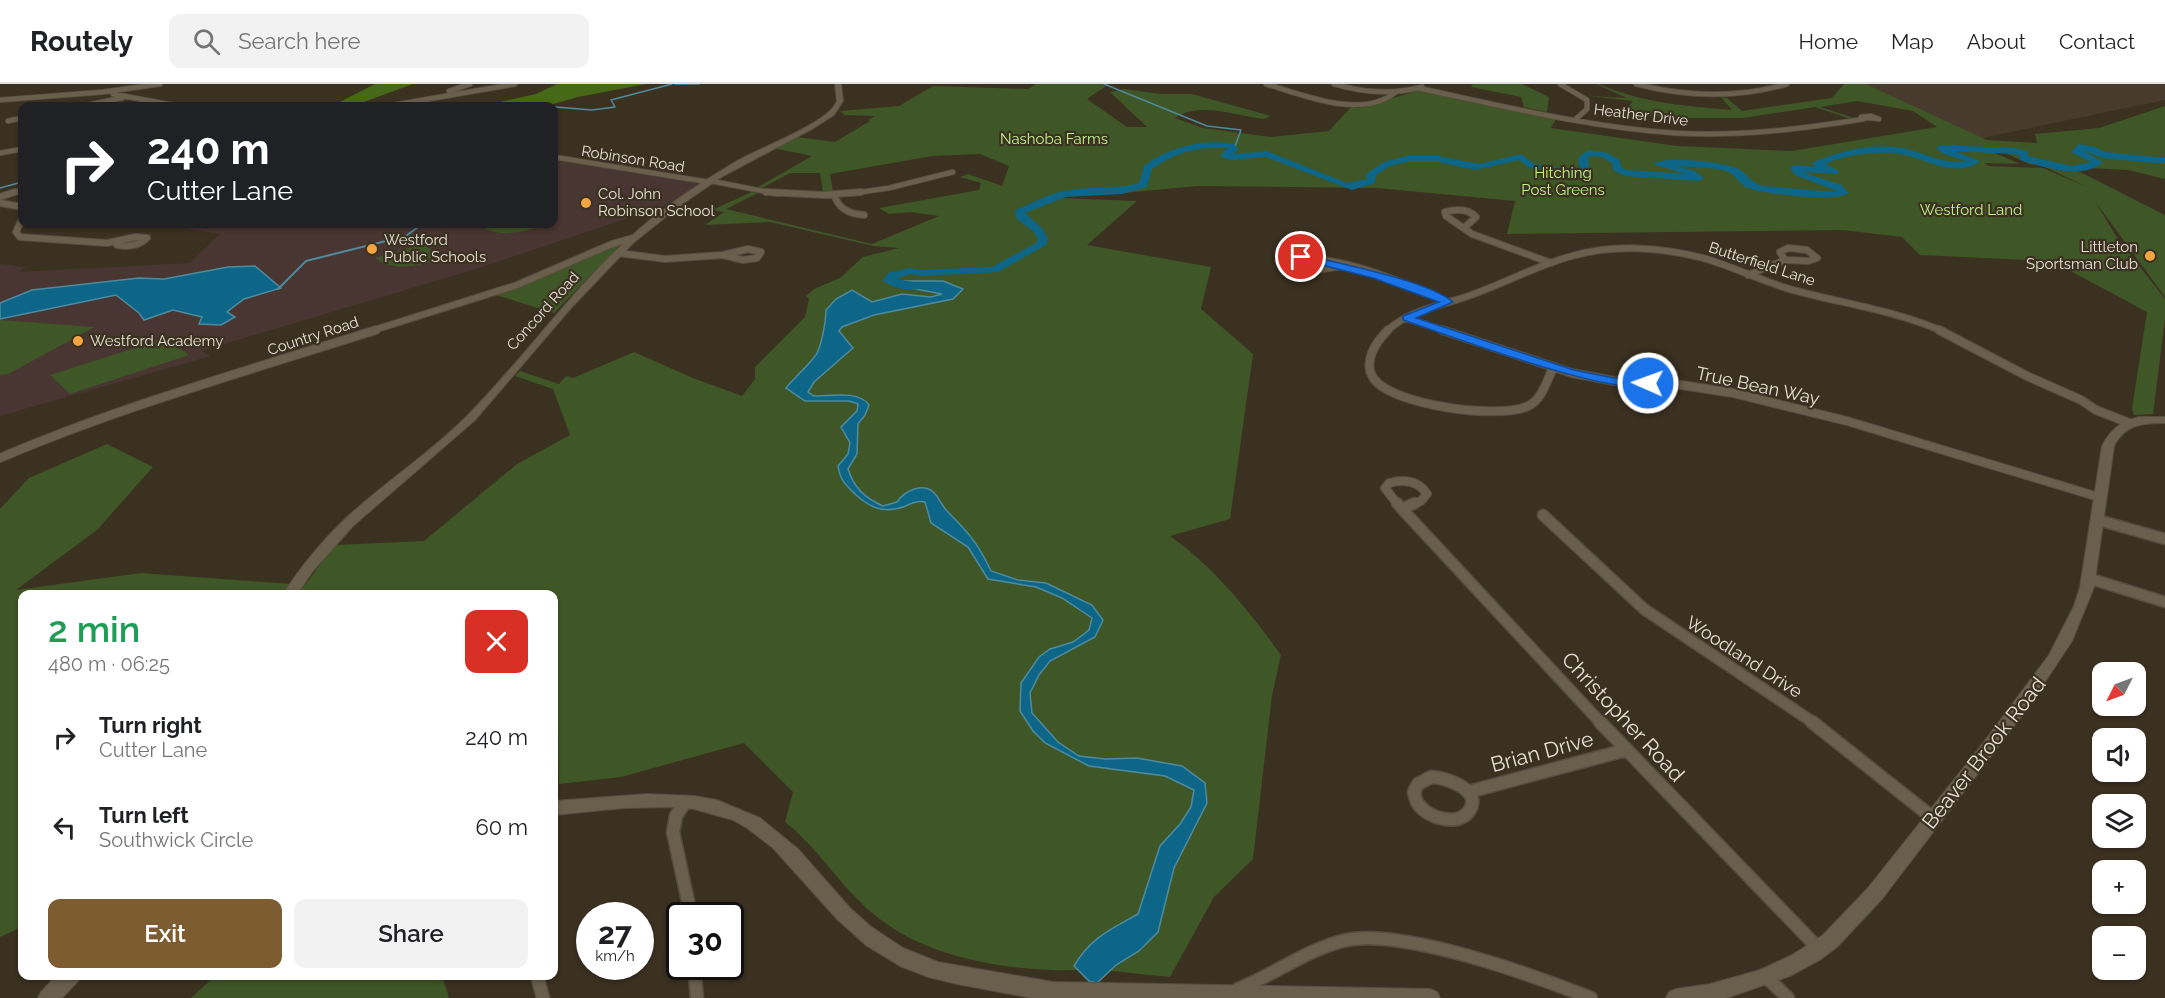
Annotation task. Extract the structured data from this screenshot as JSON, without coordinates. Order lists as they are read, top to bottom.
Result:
{
  "streets": {
    "street": [
      "Heather Drive",
      "Robinson Road",
      "Butterfield Lane",
      "Concord Road",
      "Country Road",
      "True Bean Way",
      "Woodland Drive",
      "Christopher Road",
      "Brian Drive",
      "Beaver Brook Road"
    ]
  },
  "crossings": [
    ["Robinson Road", "Concord Road"],
    ["Butterfield Lane", "True Bean Way"],
    ["Butterfield Lane", "Beaver Brook Road"],
    ["Concord Road", "Country Road"],
    ["True Bean Way", "Beaver Brook Road"],
    ["Woodland Drive", "Beaver Brook Road"],
    ["Christopher Road", "Brian Drive"],
    ["Christopher Road", "Beaver Brook Road"]
  ],
  "parks": ["Nashoba Farms", "Hitching Post Greens", "Westford Land"],
  "places": [
    "Col. John Robinson School",
    "Westford Public Schools",
    "Littleton Sportsman Club",
    "Westford Academy"
  ],
  "north": "bottom left",
  "page": {
    "header": "Routely",
    "search": "Search here",
    "nav": [
      "Home",
      "Map",
      "About",
      "Contact"
    ],
    "turn": ["240 m", "Cutter Lane"],
    "heading": ["2 min", "480 m · 06:25"],
    "map_buttons": ["+", "−"],
    "list": [
      {
        "name": "Turn right",
        "note": "Cutter Lane",
        "value": "240 m"
      },
      {
        "name": "Turn left",
        "note": "Southwick Circle",
        "value": "60 m"
      }
    ],
    "buttons": ["Exit", "Share"],
    "speed": "27 km/h",
    "limit": "30"
  }
}
